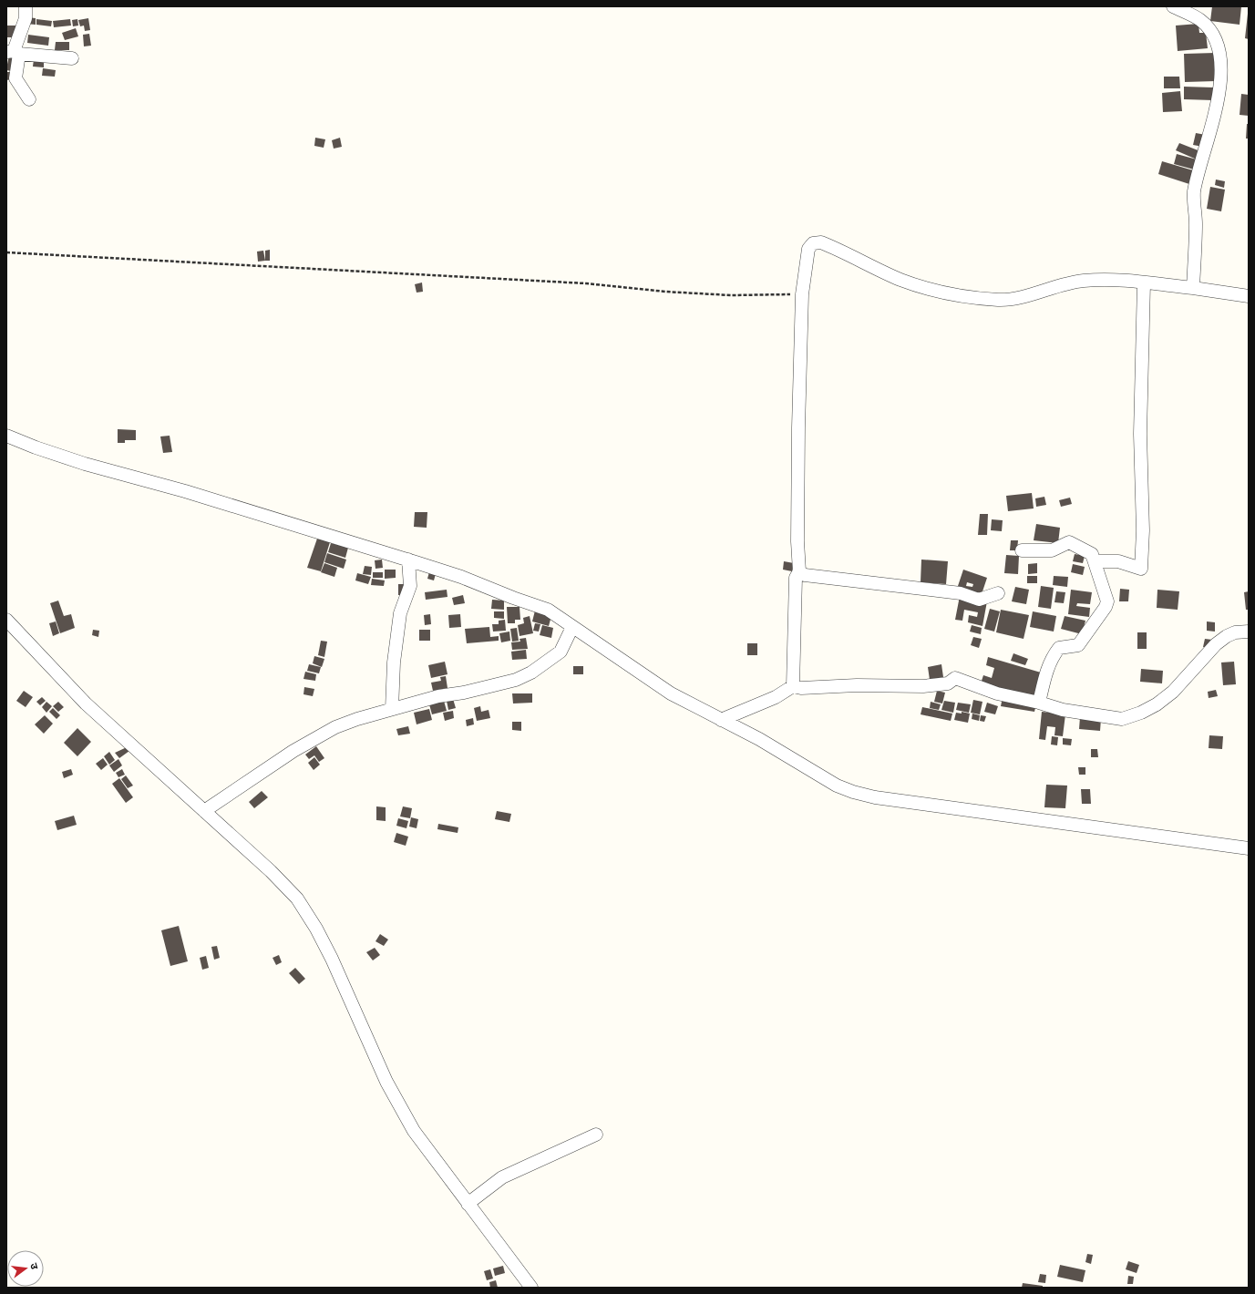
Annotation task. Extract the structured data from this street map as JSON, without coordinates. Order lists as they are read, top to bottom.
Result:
{
  "north": "right"
}
